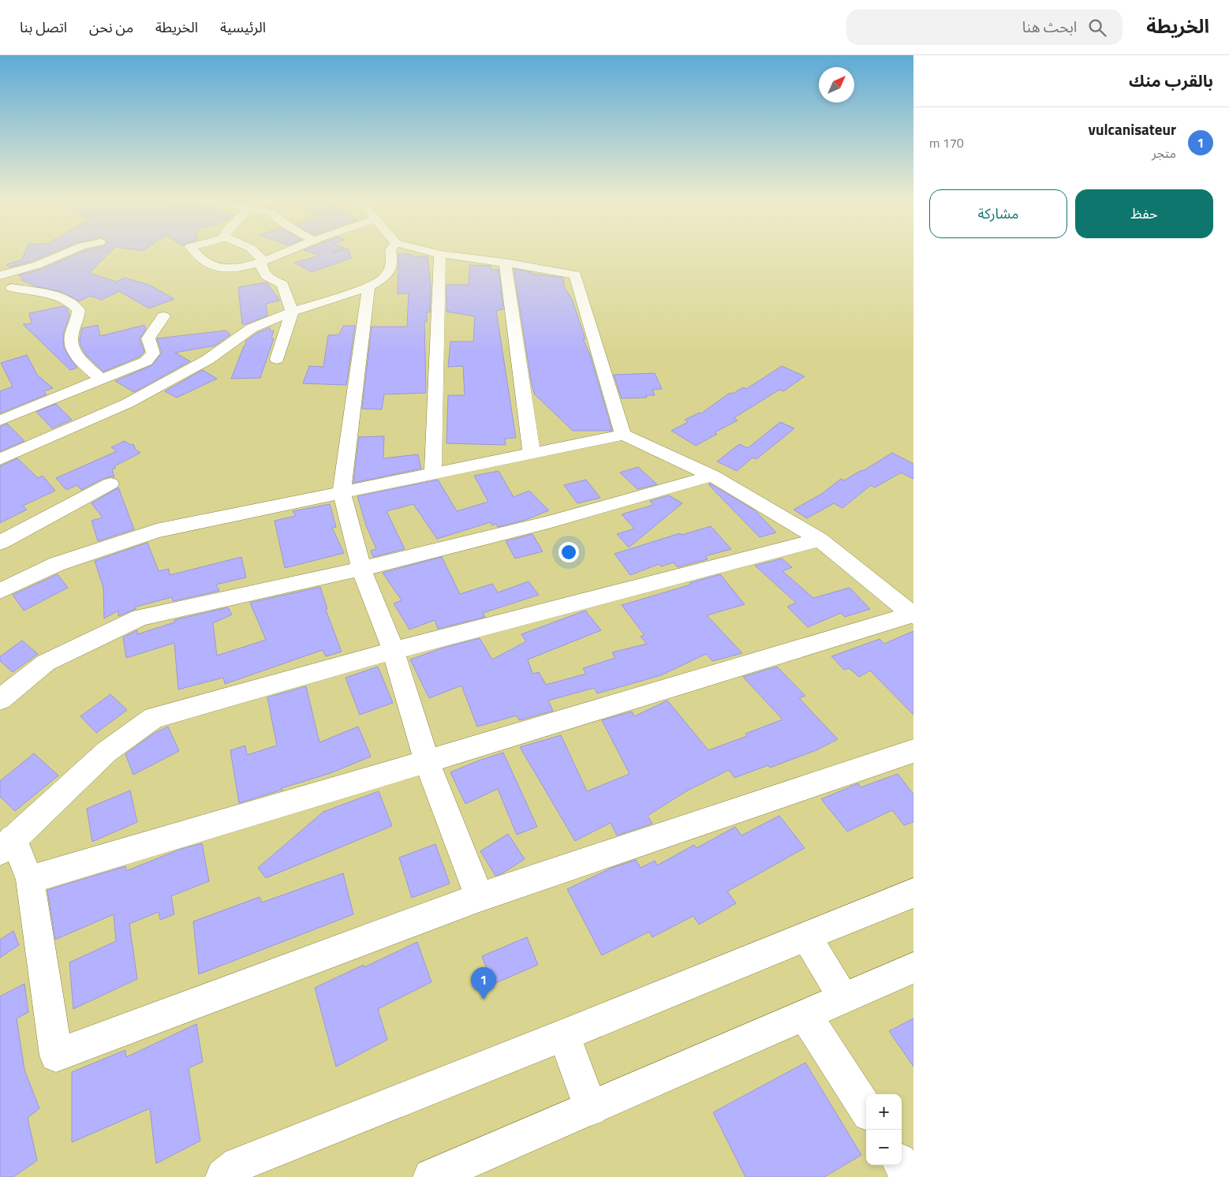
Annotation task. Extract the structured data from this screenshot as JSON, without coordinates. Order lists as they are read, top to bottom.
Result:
{
  "north": "top right",
  "page": {
    "header": "الخريطة",
    "search": "ابحث هنا",
    "nav": [
      "الرئيسية",
      "الخريطة",
      "من نحن",
      "اتصل بنا"
    ],
    "heading": "بالقرب منك",
    "list": [
      {
        "mark": "1",
        "name": "vulcanisateur",
        "note": "متجر",
        "value": "170 m"
      }
    ],
    "buttons": ["حفظ", "مشاركة"],
    "pins": "1",
    "map_buttons": ["+", "−"]
  }
}
